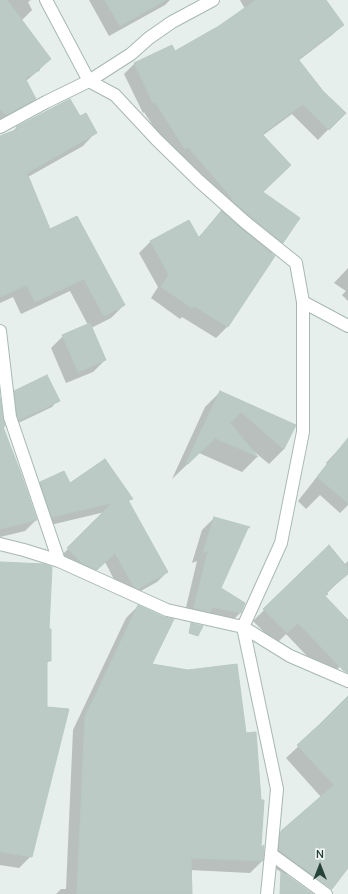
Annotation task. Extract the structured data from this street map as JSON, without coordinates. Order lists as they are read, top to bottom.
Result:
{
  "north": "top"
}
